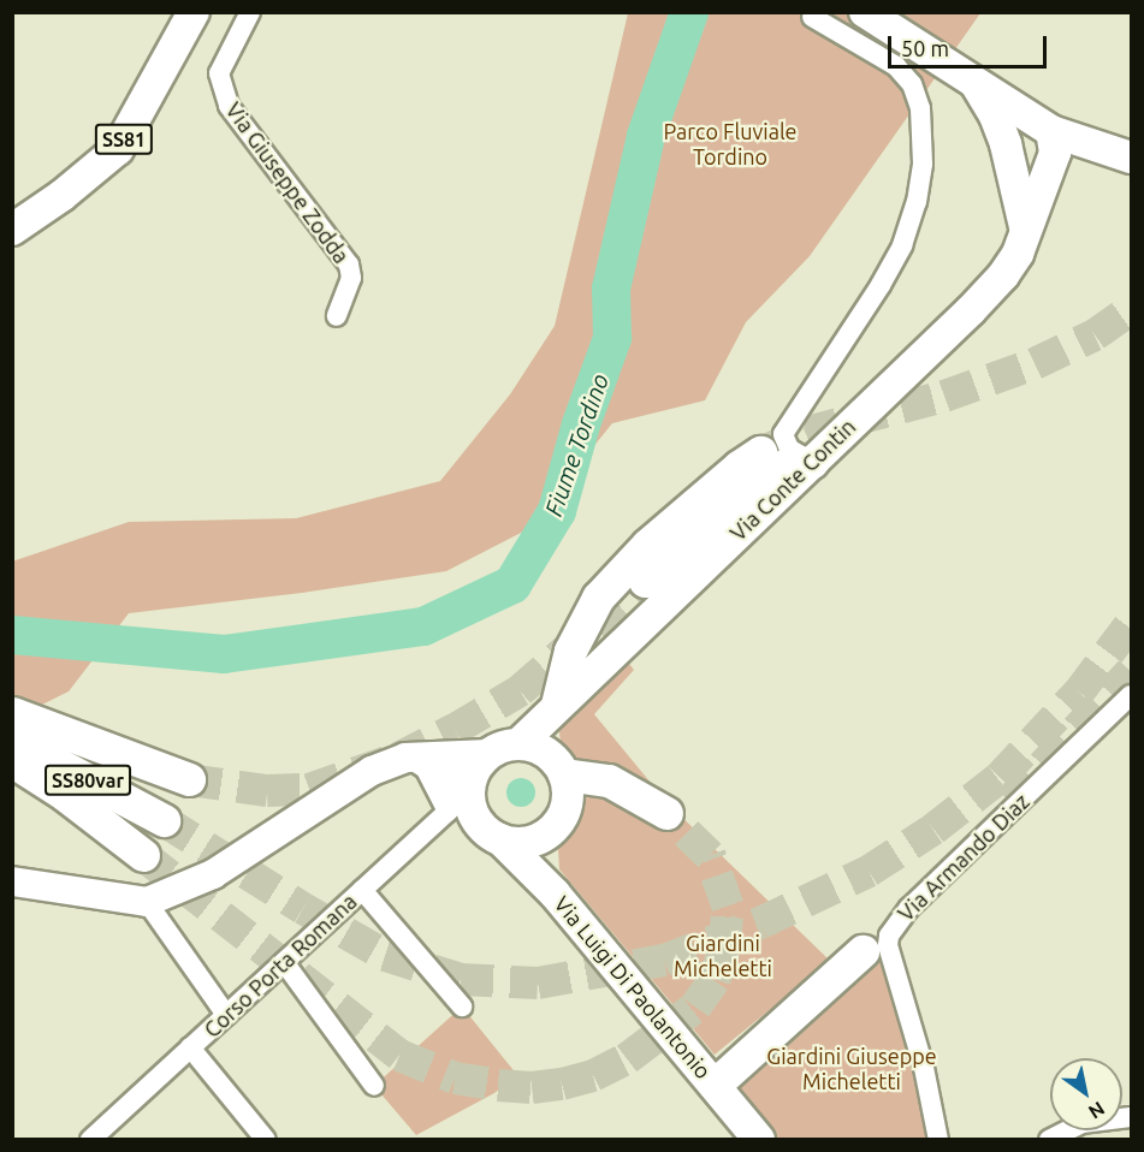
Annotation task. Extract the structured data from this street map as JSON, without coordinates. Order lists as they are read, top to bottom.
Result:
{
  "streets": {
    "highway": ["SS80var"],
    "main road": ["SS81", "Via Conte Contin", "Via Luigi Di Paolantonio"],
    "street": ["Via Giuseppe Zodda", "Via Armando Diaz", "Corso Porta Romana"]
  },
  "crossings": [
    ["Via Conte Contin", "Corso Porta Romana"],
    ["Via Conte Contin", "Via Luigi Di Paolantonio"],
    ["Corso Porta Romana", "Via Luigi Di Paolantonio"]
  ],
  "water": ["Fiume Tordino"],
  "parks": ["Parco Fluviale Tordino", "Giardini Micheletti", "Giardini Giuseppe Micheletti"],
  "scale_bar": "50 m",
  "north": "bottom right"
}
